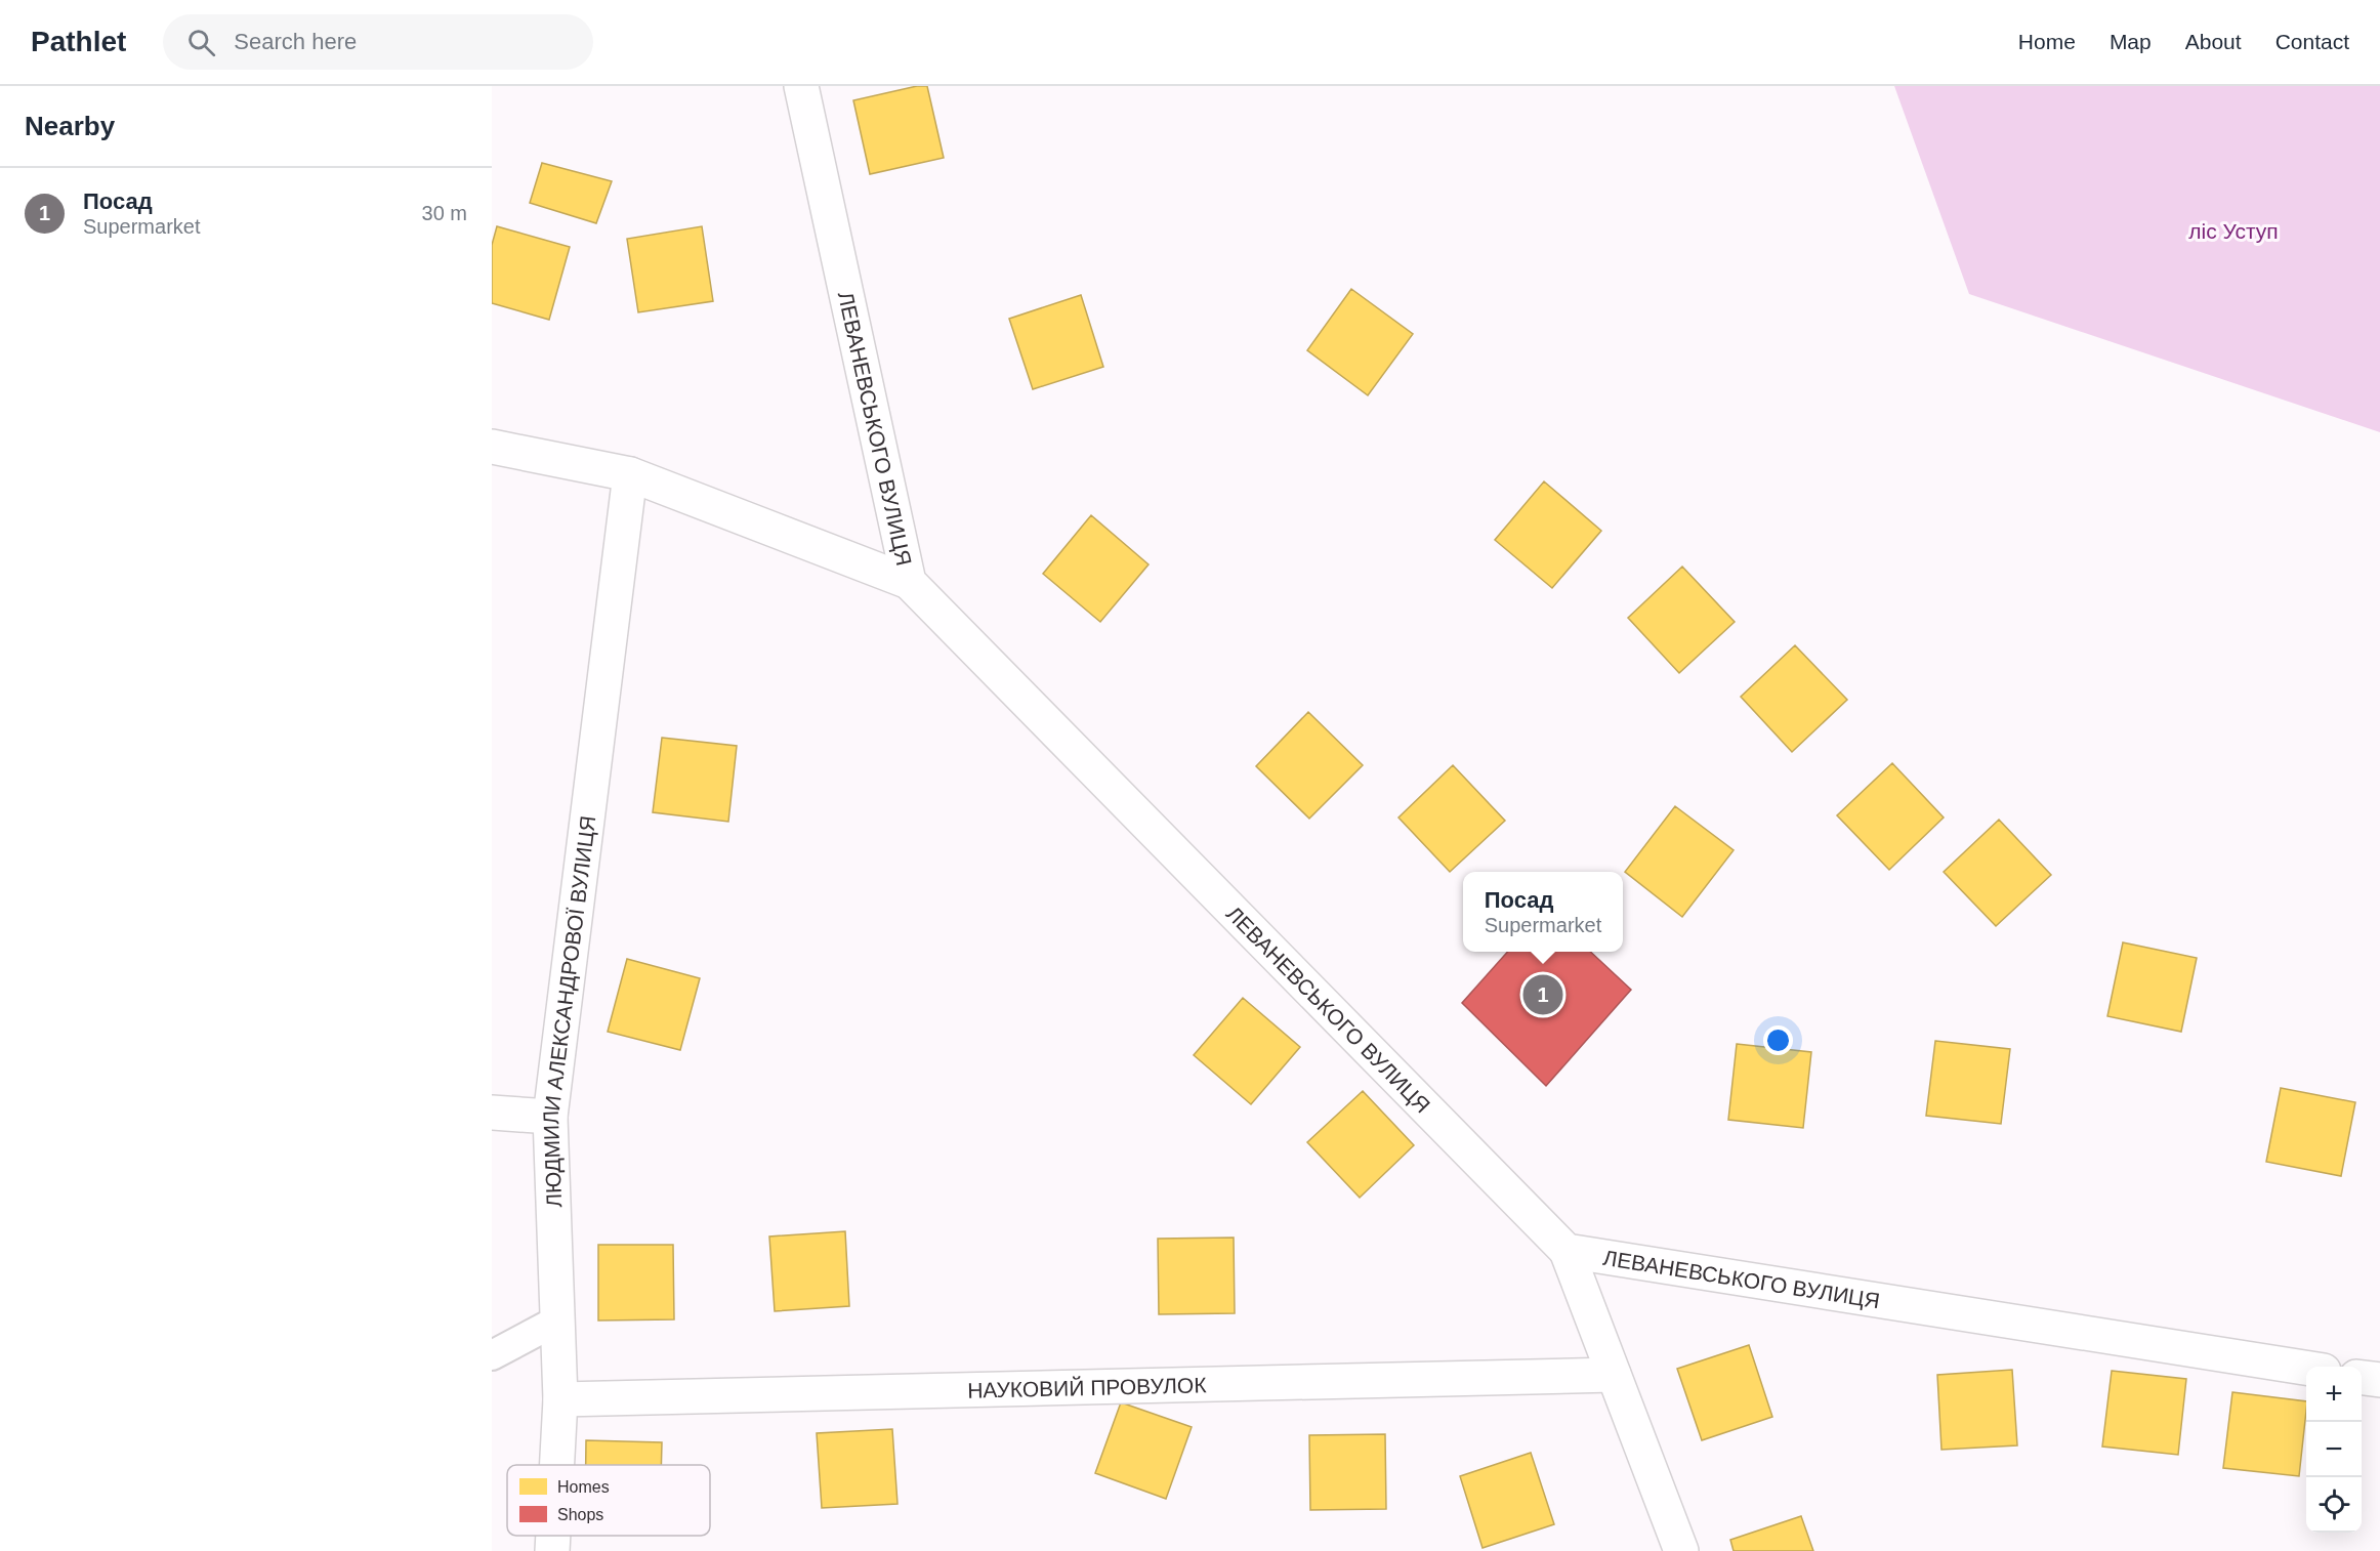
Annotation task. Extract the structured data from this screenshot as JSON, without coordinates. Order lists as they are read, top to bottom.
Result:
{
  "streets": {
    "street": ["ЛЕВАНЕВСЬКОГО ВУЛИЦЯ", "ЛЮДМИЛИ АЛЕКСАНДРОВОЇ ВУЛИЦЯ", "НАУКОВИЙ ПРОВУЛОК"]
  },
  "crossings": [
    ["ЛЮДМИЛИ АЛЕКСАНДРОВОЇ ВУЛИЦЯ", "НАУКОВИЙ ПРОВУЛОК"]
  ],
  "parks": ["ліс Уступ"],
  "legend": ["Homes", "Shops"],
  "page": {
    "header": "Pathlet",
    "search": "Search here",
    "nav": [
      "Home",
      "Map",
      "About",
      "Contact"
    ],
    "heading": "Nearby",
    "list": [
      {
        "mark": "1",
        "name": "Посад",
        "note": "Supermarket",
        "value": "30 m"
      }
    ],
    "popup": ["Посад", "Supermarket"],
    "pins": "1",
    "map_buttons": ["+", "−"]
  }
}
